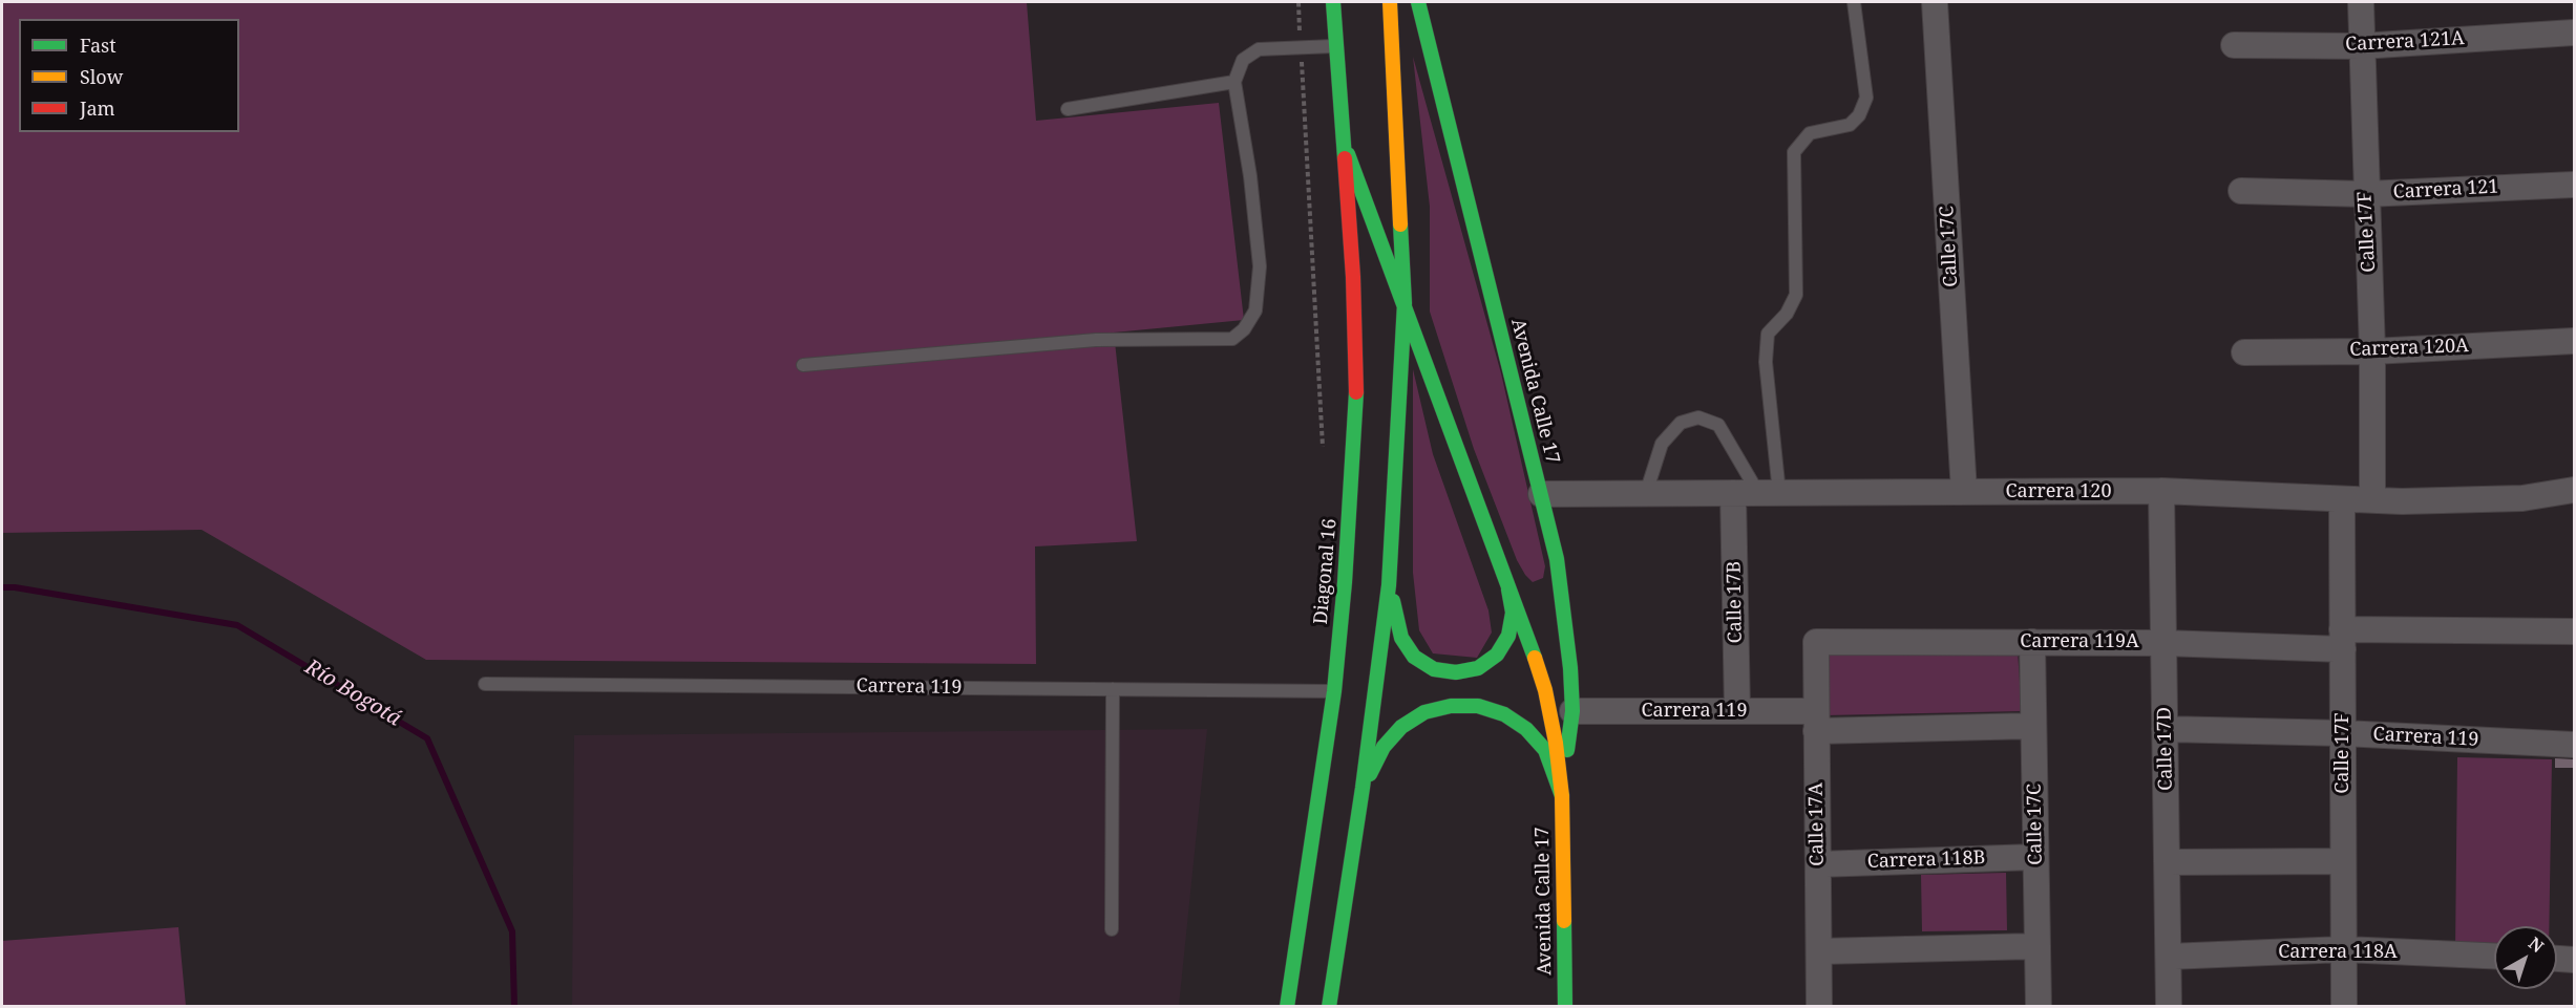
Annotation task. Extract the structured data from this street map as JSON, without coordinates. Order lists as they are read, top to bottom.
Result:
{
  "streets": {
    "main road": ["Avenida Calle 17", "Diagonal 16"],
    "street": [
      "Carrera 121A",
      "Carrera 121",
      "Calle 17F",
      "Calle 17C",
      "Carrera 120A",
      "Carrera 120",
      "Calle 17B",
      "Carrera 119A",
      "Carrera 119",
      "Calle 17D",
      "Calle 17A",
      "Carrera 118B",
      "Carrera 118A"
    ]
  },
  "crossings": [
    ["Carrera 121A", "Calle 17F"],
    ["Carrera 121", "Calle 17F"],
    ["Calle 17F", "Carrera 120A"],
    ["Calle 17F", "Carrera 120"],
    ["Calle 17F", "Carrera 119A"],
    ["Calle 17F", "Carrera 119"],
    ["Calle 17F", "Carrera 118A"],
    ["Calle 17C", "Carrera 120"],
    ["Calle 17C", "Carrera 119A"],
    ["Calle 17C", "Carrera 119"],
    ["Calle 17C", "Carrera 118B"],
    ["Avenida Calle 17", "Carrera 120"],
    ["Avenida Calle 17", "Diagonal 16"],
    ["Avenida Calle 17", "Carrera 119"],
    ["Carrera 120", "Calle 17B"],
    ["Carrera 120", "Calle 17D"],
    ["Diagonal 16", "Carrera 119"],
    ["Calle 17B", "Carrera 119"],
    ["Carrera 119A", "Calle 17D"],
    ["Carrera 119A", "Calle 17A"],
    ["Carrera 119", "Calle 17D"],
    ["Carrera 119", "Calle 17A"],
    ["Calle 17D", "Carrera 118A"],
    ["Calle 17A", "Carrera 118B"]
  ],
  "water": ["Río Bogotá"],
  "legend": ["Fast", "Slow", "Jam"],
  "north": "top right"
}
